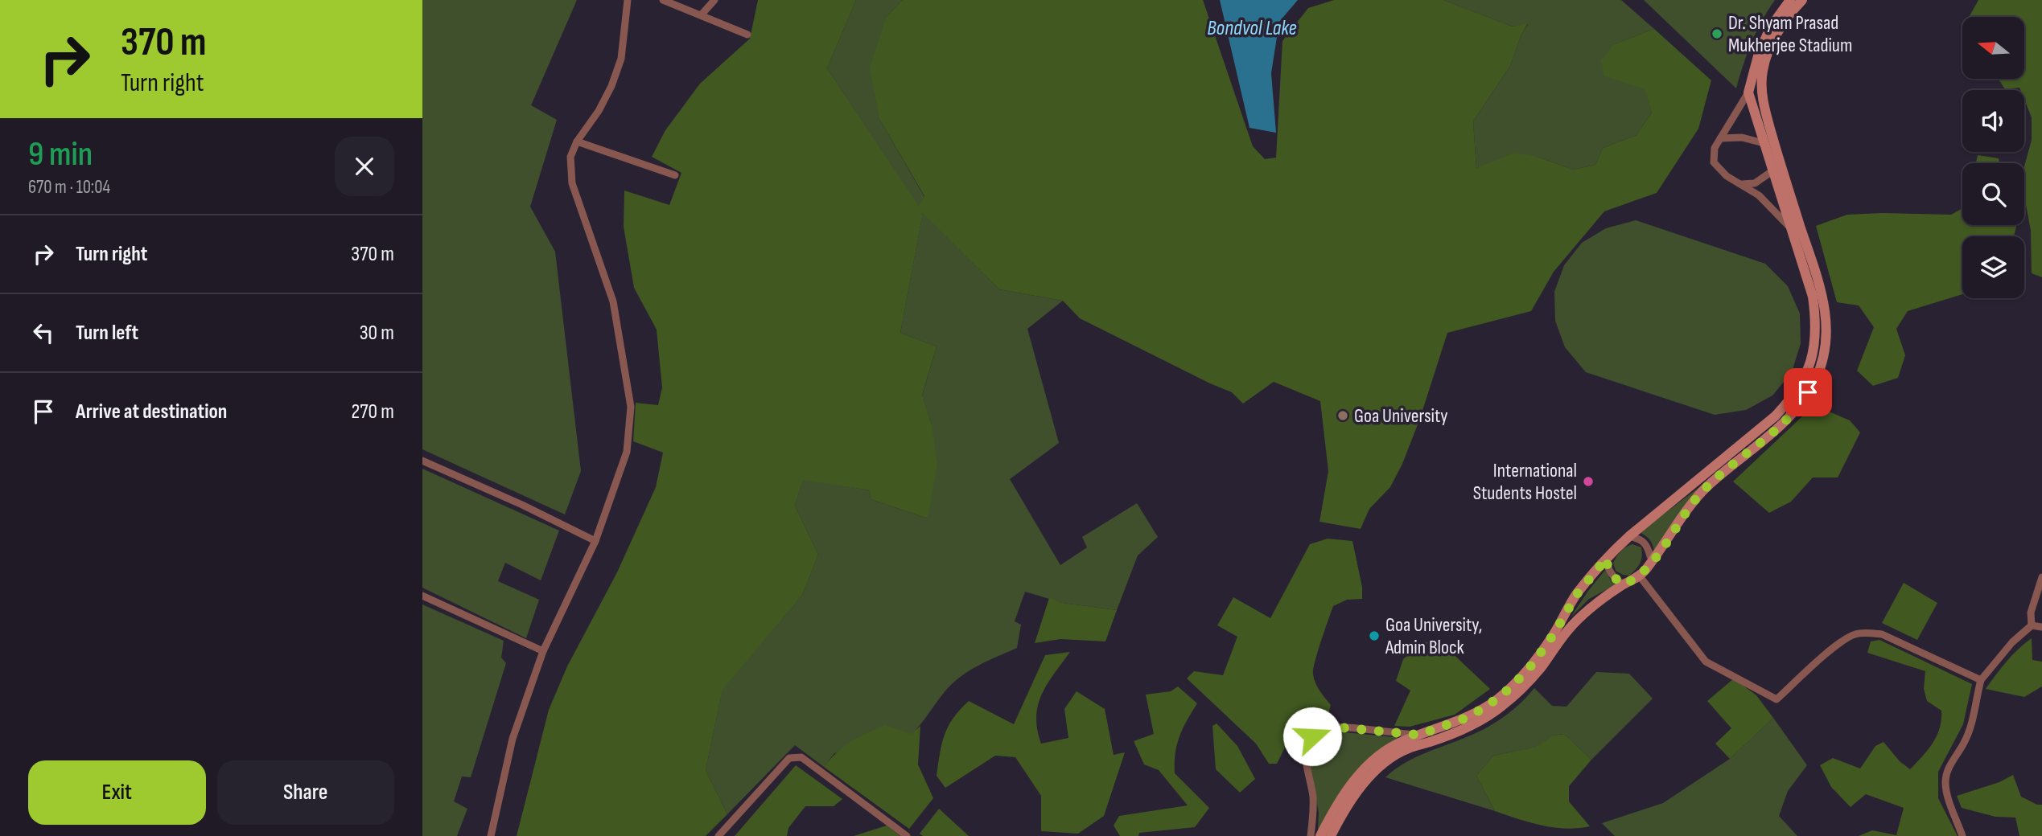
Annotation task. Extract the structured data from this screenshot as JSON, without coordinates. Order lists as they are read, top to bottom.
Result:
{
  "water": ["Bondvol Lake"],
  "places": [
    "Dr. Shyam Prasad Mukherjee Stadium",
    "Goa University",
    "International Students Hostel",
    "Goa University, Admin Block"
  ],
  "north": "left",
  "page": {
    "turn": ["370 m", "Turn right"],
    "heading": ["9 min", "670 m · 10:04"],
    "list": [
      {
        "name": "Turn right",
        "value": "370 m"
      },
      {
        "name": "Turn left",
        "value": "30 m"
      },
      {
        "name": "Arrive at destination",
        "value": "270 m"
      }
    ],
    "buttons": ["Exit", "Share"]
  }
}
